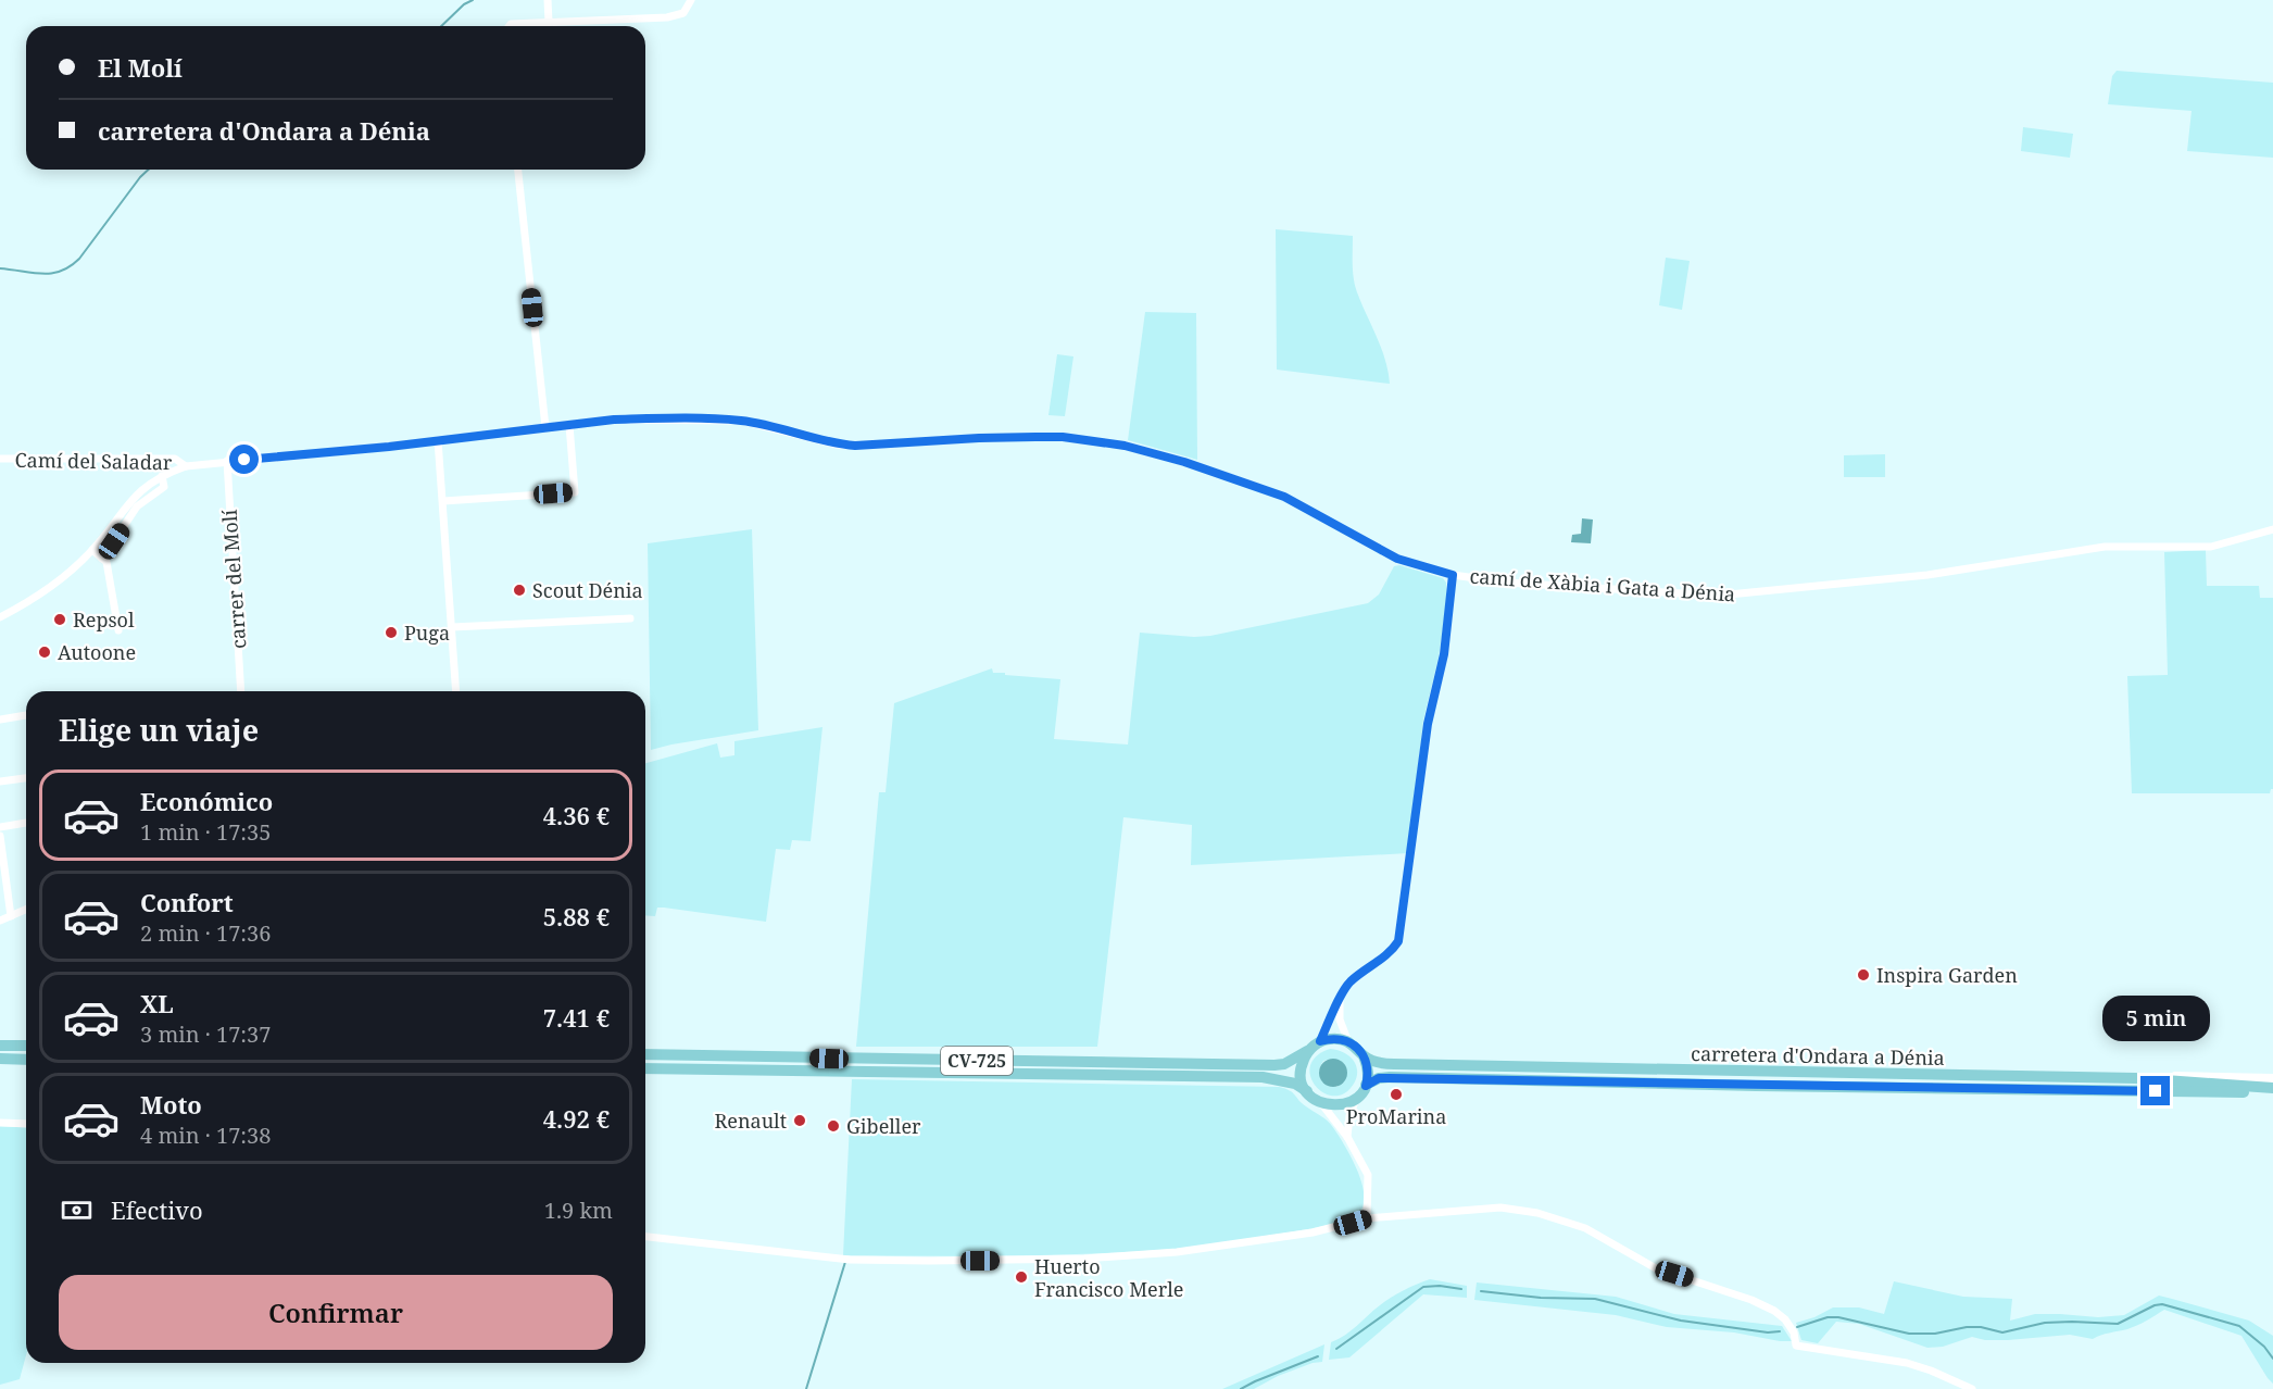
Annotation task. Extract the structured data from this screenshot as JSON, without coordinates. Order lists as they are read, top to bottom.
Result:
{
  "streets": {
    "main road": ["carretera d'Ondara a Dénia", "CV-725"],
    "street": ["Camí del Saladar", "carrer del Molí", "camí de Xàbia i Gata a Dénia"]
  },
  "crossings": [
    ["Camí del Saladar", "camí de Xàbia i Gata a Dénia"],
    ["carrer del Molí", "camí de Xàbia i Gata a Dénia"],
    ["carretera d'Ondara a Dénia", "CV-725"]
  ],
  "places": [
    "Scout Dénia",
    "Repsol",
    "Puga",
    "Autoone",
    "Inspira Garden",
    "ProMarina",
    "Renault",
    "Gibeller",
    "Huerto Francisco Merle"
  ],
  "page": {
    "banner": ["El Molí", "carretera d'Ondara a Dénia"],
    "heading": "Elige un viaje",
    "list": [
      {
        "name": "Económico",
        "note": "1 min · 17:35",
        "value": "4.36 €"
      },
      {
        "name": "Confort",
        "note": "2 min · 17:36",
        "value": "5.88 €"
      },
      {
        "name": "XL",
        "note": "3 min · 17:37",
        "value": "7.41 €"
      },
      {
        "name": "Moto",
        "note": "4 min · 17:38",
        "value": "4.92 €"
      }
    ],
    "bubble": "5 min",
    "pay": ["Efectivo", "1.9 km"],
    "buttons": "Confirmar"
  }
}
